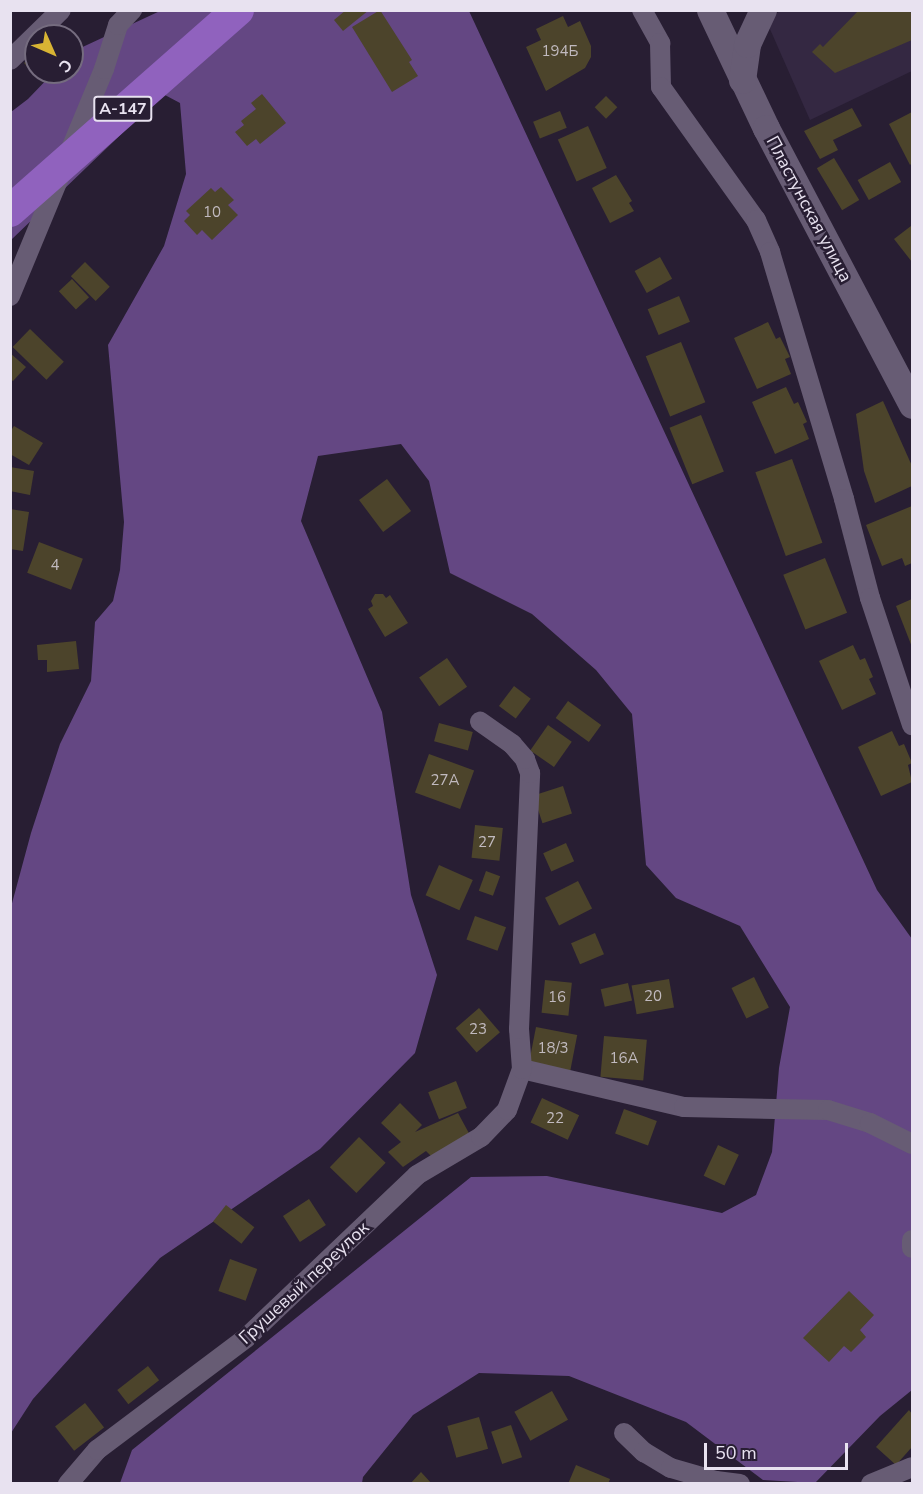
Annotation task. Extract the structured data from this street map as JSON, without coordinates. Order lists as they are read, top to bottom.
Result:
{
  "streets": {
    "highway": ["А-147"],
    "main road": ["Пластунская улица"],
    "street": ["Грушевый переулок"]
  },
  "house_numbers": [
    "194Б",
    "10",
    "4",
    "27А",
    "27",
    "20",
    "16",
    "23",
    "18/3",
    "16А",
    "22"
  ],
  "scale_bar": "50 m",
  "north": "bottom right"
}
